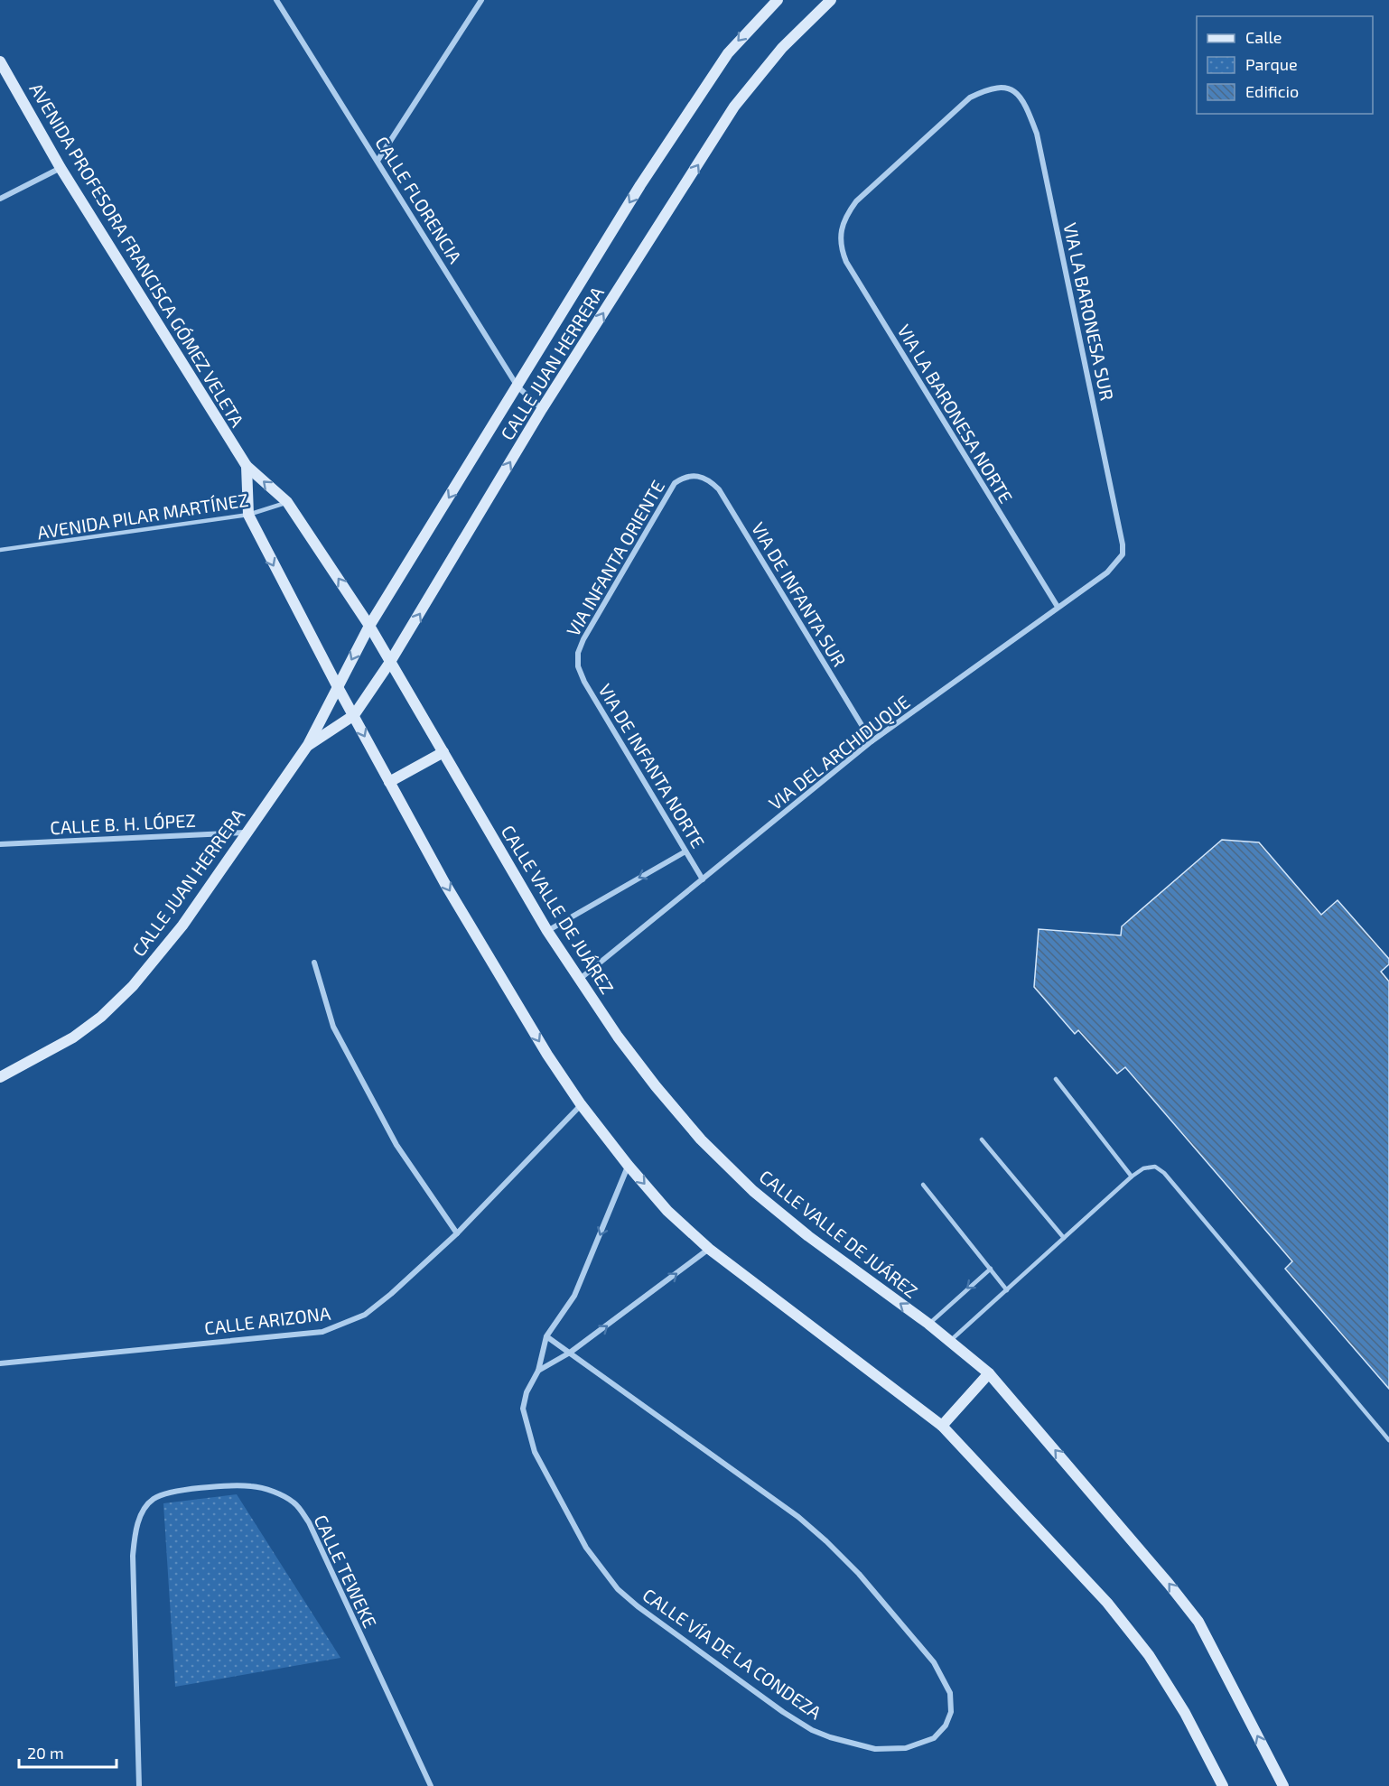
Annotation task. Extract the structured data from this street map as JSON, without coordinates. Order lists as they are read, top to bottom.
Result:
{
  "streets": {
    "street": [
      "CALLE FLORENCIA",
      "AVENIDA PROFESORA FRANCISCA GÓMEZ VELETA",
      "VIA LA BARONESA SUR",
      "CALLE JUAN HERRERA",
      "VIA LA BARONESA NORTE",
      "VIA INFANTA ORIENTE",
      "VIA DE INFANTA SUR",
      "VIA DEL ARCHIDUQUE",
      "VIA DE INFANTA NORTE",
      "CALLE B. H. LÓPEZ",
      "CALLE VALLE DE JUÁREZ",
      "CALLE ARIZONA",
      "CALLE TEWEKE",
      "CALLE VÍA DE LA CONDEZA"
    ],
    "lane": ["AVENIDA PILAR MARTÍNEZ"]
  },
  "crossings": [
    ["CALLE FLORENCIA", "CALLE JUAN HERRERA"],
    ["AVENIDA PROFESORA FRANCISCA GÓMEZ VELETA", "CALLE JUAN HERRERA"],
    ["AVENIDA PROFESORA FRANCISCA GÓMEZ VELETA", "AVENIDA PILAR MARTÍNEZ"],
    ["AVENIDA PROFESORA FRANCISCA GÓMEZ VELETA", "CALLE VALLE DE JUÁREZ"],
    ["VIA LA BARONESA SUR", "VIA LA BARONESA NORTE"],
    ["VIA LA BARONESA SUR", "VIA DEL ARCHIDUQUE"],
    ["CALLE JUAN HERRERA", "CALLE B. H. LÓPEZ"],
    ["CALLE JUAN HERRERA", "CALLE VALLE DE JUÁREZ"],
    ["VIA LA BARONESA NORTE", "VIA DEL ARCHIDUQUE"],
    ["VIA INFANTA ORIENTE", "VIA DE INFANTA SUR"],
    ["VIA INFANTA ORIENTE", "VIA DE INFANTA NORTE"],
    ["VIA DE INFANTA SUR", "VIA DEL ARCHIDUQUE"],
    ["VIA DEL ARCHIDUQUE", "VIA DE INFANTA NORTE"],
    ["VIA DEL ARCHIDUQUE", "CALLE VALLE DE JUÁREZ"]
  ],
  "legend": ["Calle", "Parque", "Edificio"],
  "scale_bar": "20 m"
}
